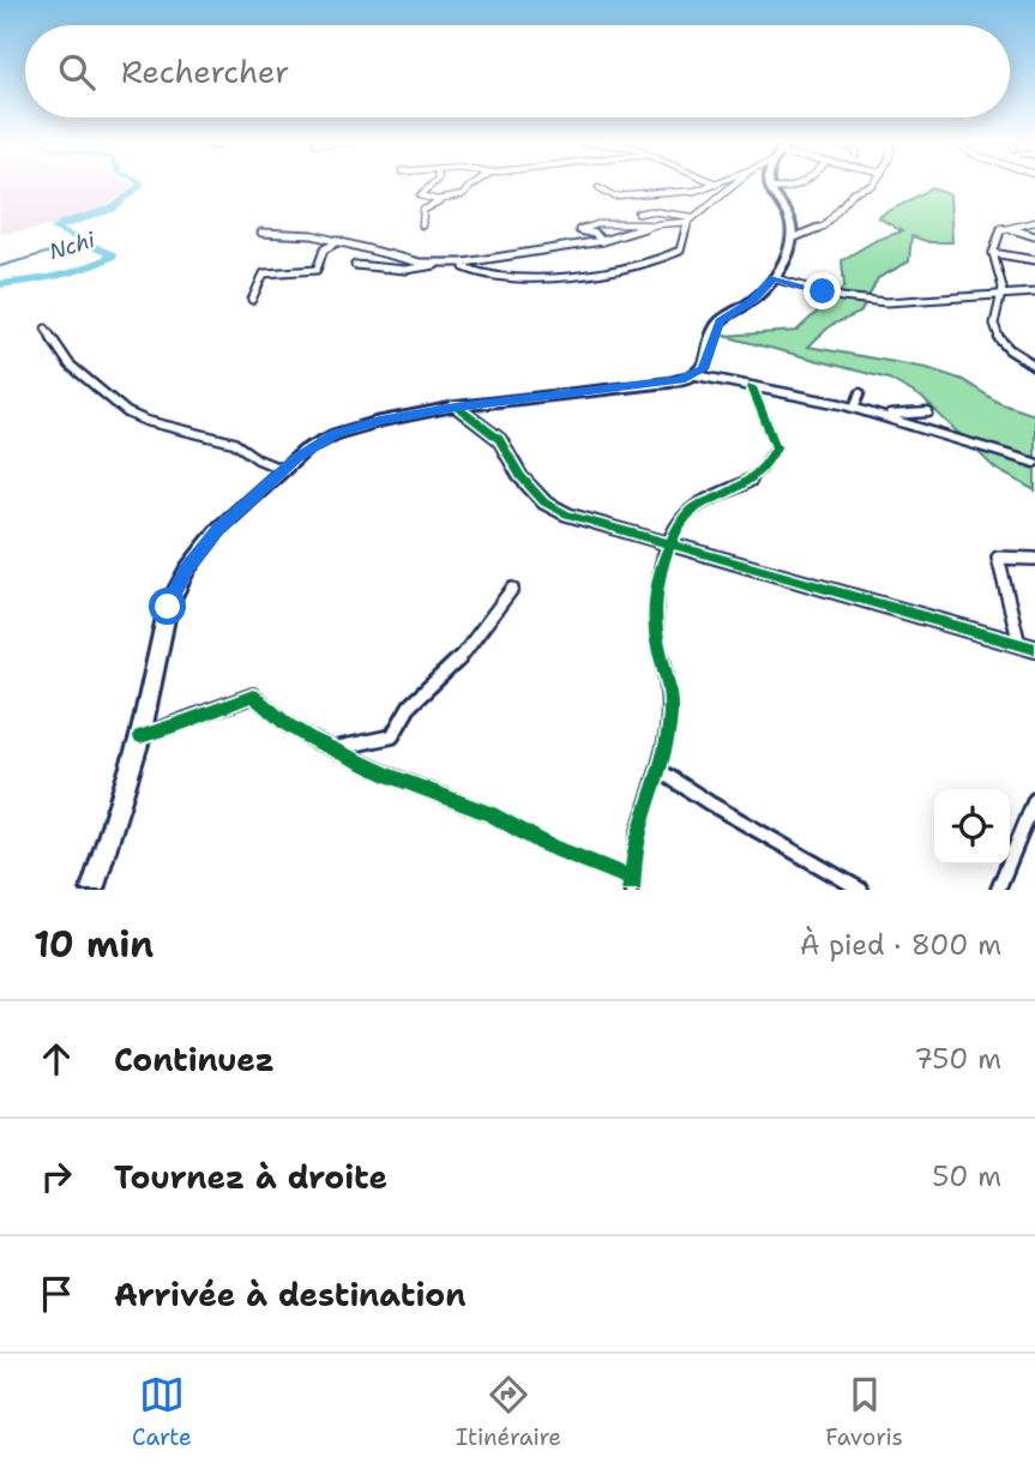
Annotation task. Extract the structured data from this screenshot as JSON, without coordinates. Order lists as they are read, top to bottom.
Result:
{
  "water": ["Nchi"],
  "page": {
    "search": "Rechercher",
    "heading": ["10 min", "À pied · 800 m"],
    "list": [
      ["Continuez", "750 m"],
      ["Tournez à droite", "50 m"],
      "Arrivée à destination"
    ],
    "nav": ["Carte", "Itinéraire", "Favoris"]
  }
}
